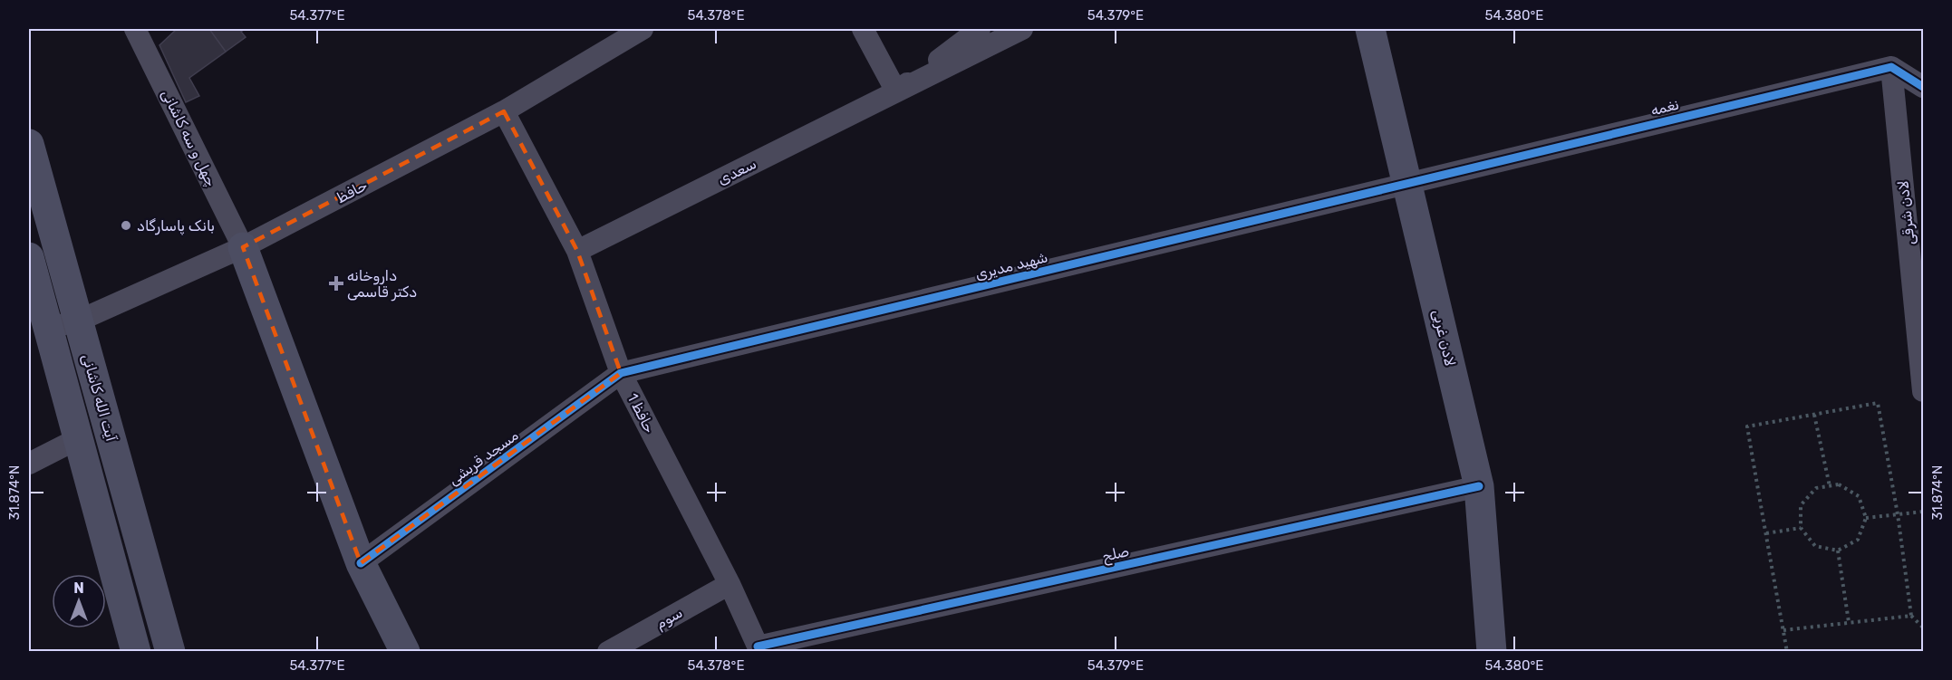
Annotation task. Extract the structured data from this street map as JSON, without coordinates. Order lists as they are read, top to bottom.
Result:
{
  "streets": {
    "street": [
      "نغمه",
      "چهل و سه کاشانی",
      "سعدی",
      "حافظ",
      "لادن شرقی",
      "شهید مدیری",
      "لادن غربی",
      "آیت الله کاشانی",
      "حافظ 1",
      "مسجد قریشی",
      "صلح",
      "سوم"
    ]
  },
  "crossings": [
    ["نغمه", "لادن شرقی"],
    ["نغمه", "شهید مدیری"],
    ["نغمه", "لادن غربی"],
    ["چهل و سه کاشانی", "حافظ"],
    ["سعدی", "حافظ 1"],
    ["حافظ", "آیت الله کاشانی"],
    ["حافظ", "حافظ 1"],
    ["شهید مدیری", "لادن غربی"],
    ["شهید مدیری", "حافظ 1"],
    ["شهید مدیری", "مسجد قریشی"],
    ["لادن غربی", "صلح"],
    ["حافظ 1", "مسجد قریشی"],
    ["حافظ 1", "صلح"],
    ["حافظ 1", "سوم"]
  ],
  "places": {
    "other": ["بانک پاسارگاد"],
    "health": ["داروخانه دکتر قاسمی"]
  },
  "north": "top",
  "coordinates": [
    "54.377°E",
    "54.378°E",
    "54.379°E",
    "54.380°E",
    "31.874°N"
  ]
}
